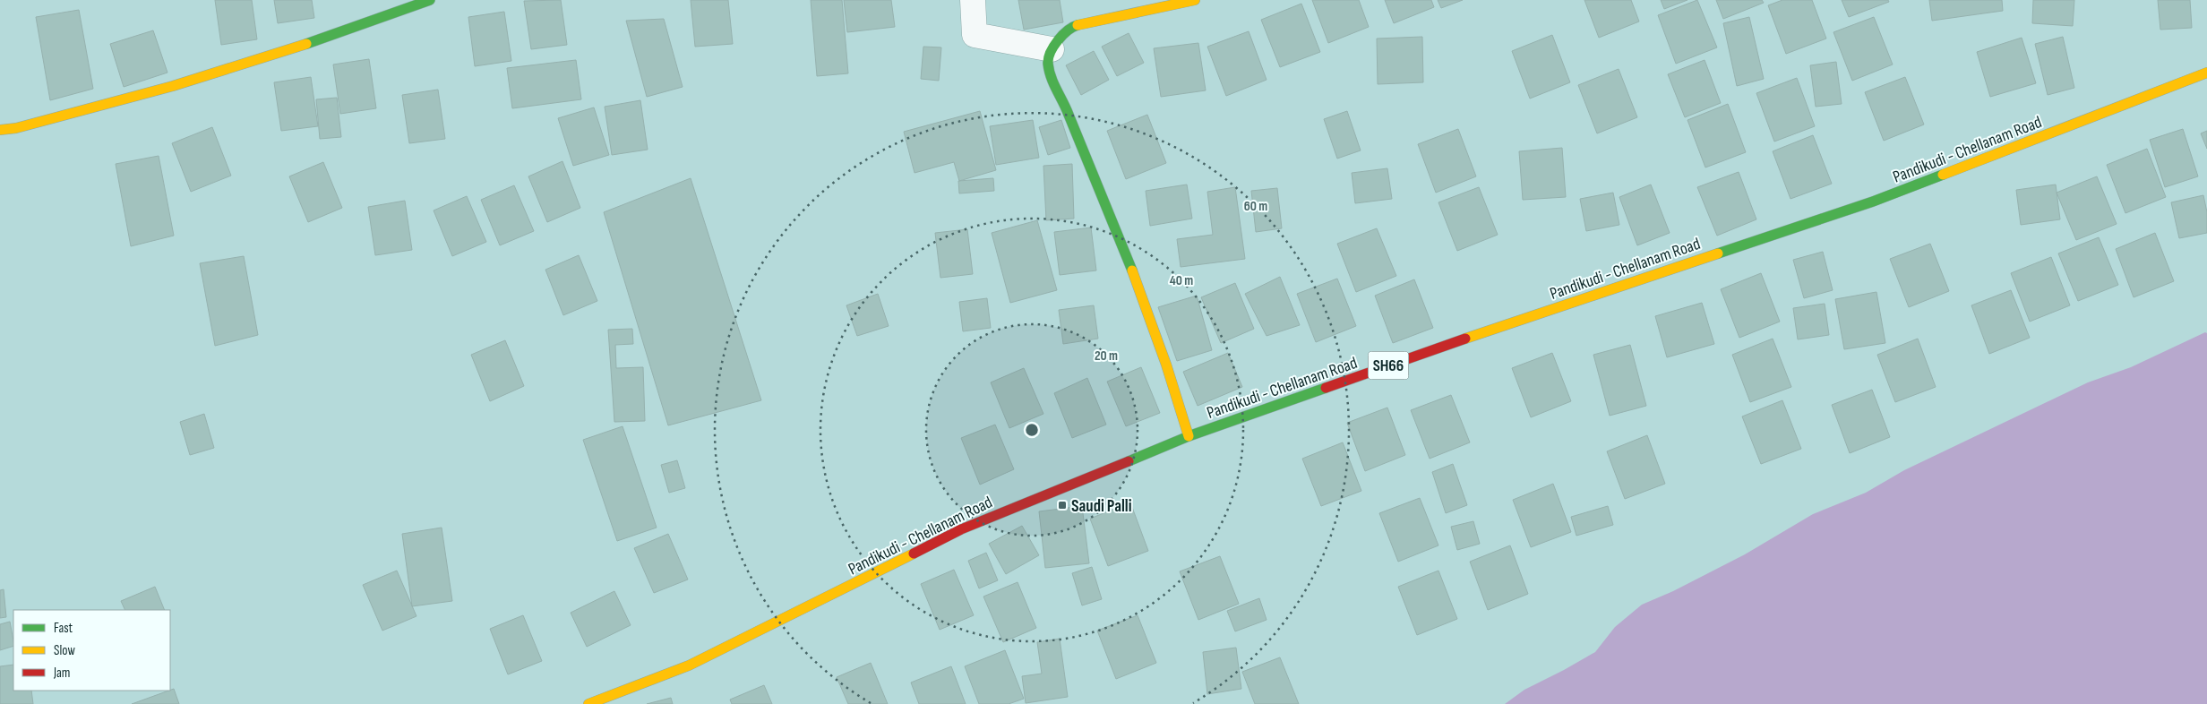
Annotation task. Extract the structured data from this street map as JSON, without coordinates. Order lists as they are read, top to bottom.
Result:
{
  "streets": {
    "main road": ["Pandikudi - Chellanam Road", "SH66"]
  },
  "places": {
    "transit": ["Saudi Palli"]
  },
  "legend": ["Fast", "Slow", "Jam"],
  "rings": ["60 m", "40 m", "20 m"]
}
